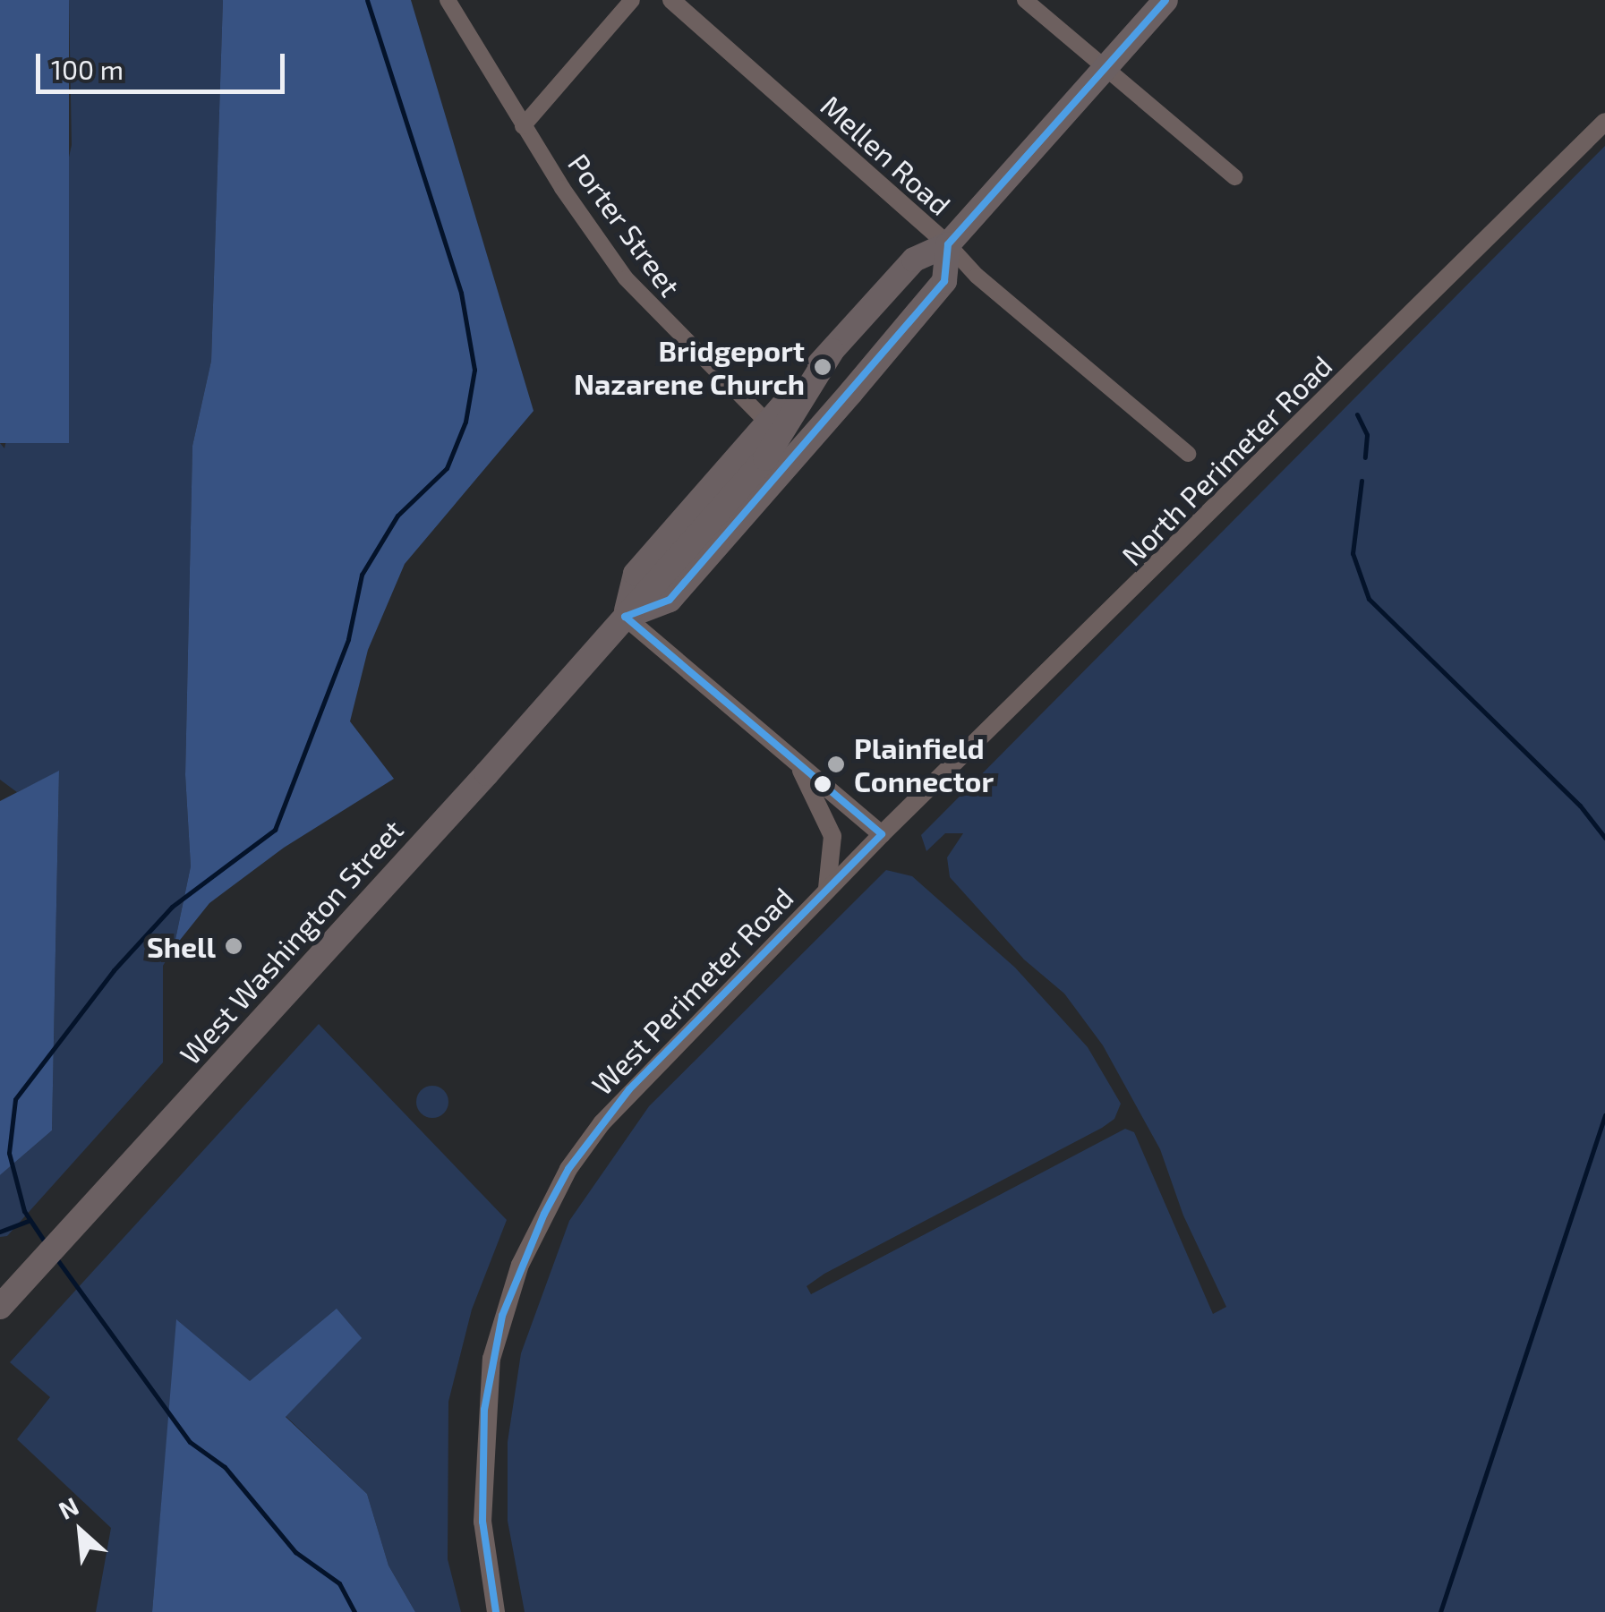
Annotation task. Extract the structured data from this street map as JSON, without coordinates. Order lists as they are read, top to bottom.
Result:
{
  "streets": {
    "main road": ["West Washington Street"],
    "street": [
      "Mellen Road",
      "Porter Street",
      "North Perimeter Road",
      "West Perimeter Road"
    ]
  },
  "crossings": [
    ["Mellen Road", "West Washington Street"],
    ["Porter Street", "West Washington Street"],
    ["North Perimeter Road", "West Perimeter Road"]
  ],
  "places": ["Bridgeport Nazarene Church", "Plainfield Connector", "Shell"],
  "scale_bar": "100 m",
  "north": "top left"
}
